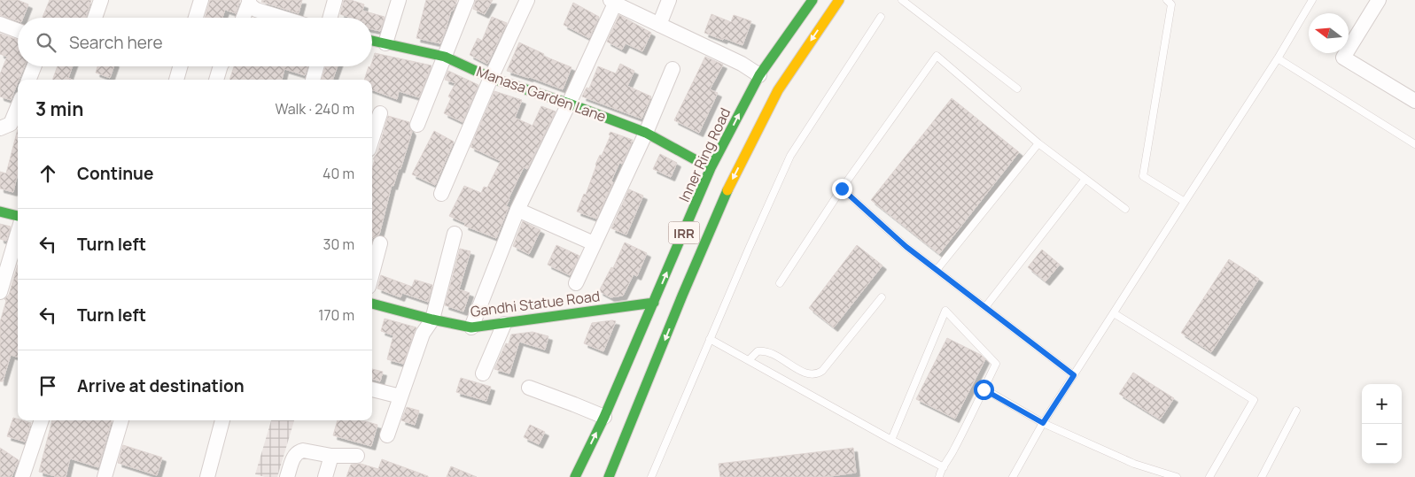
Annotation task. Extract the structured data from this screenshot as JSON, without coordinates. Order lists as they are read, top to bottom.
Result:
{
  "streets": {
    "main road": [
      "Manasa Garden Lane",
      "Inner Ring Road",
      "IRR",
      "Gandhi Statue Road"
    ]
  },
  "crossings": [
    ["Manasa Garden Lane", "Inner Ring Road"],
    ["Inner Ring Road", "Gandhi Statue Road"]
  ],
  "north": "left",
  "page": {
    "search": "Search here",
    "heading": ["3 min", "Walk · 240 m"],
    "list": [
      ["Continue", "40 m"],
      ["Turn left", "30 m"],
      ["Turn left", "170 m"],
      "Arrive at destination"
    ],
    "map_buttons": ["+", "−"]
  }
}
